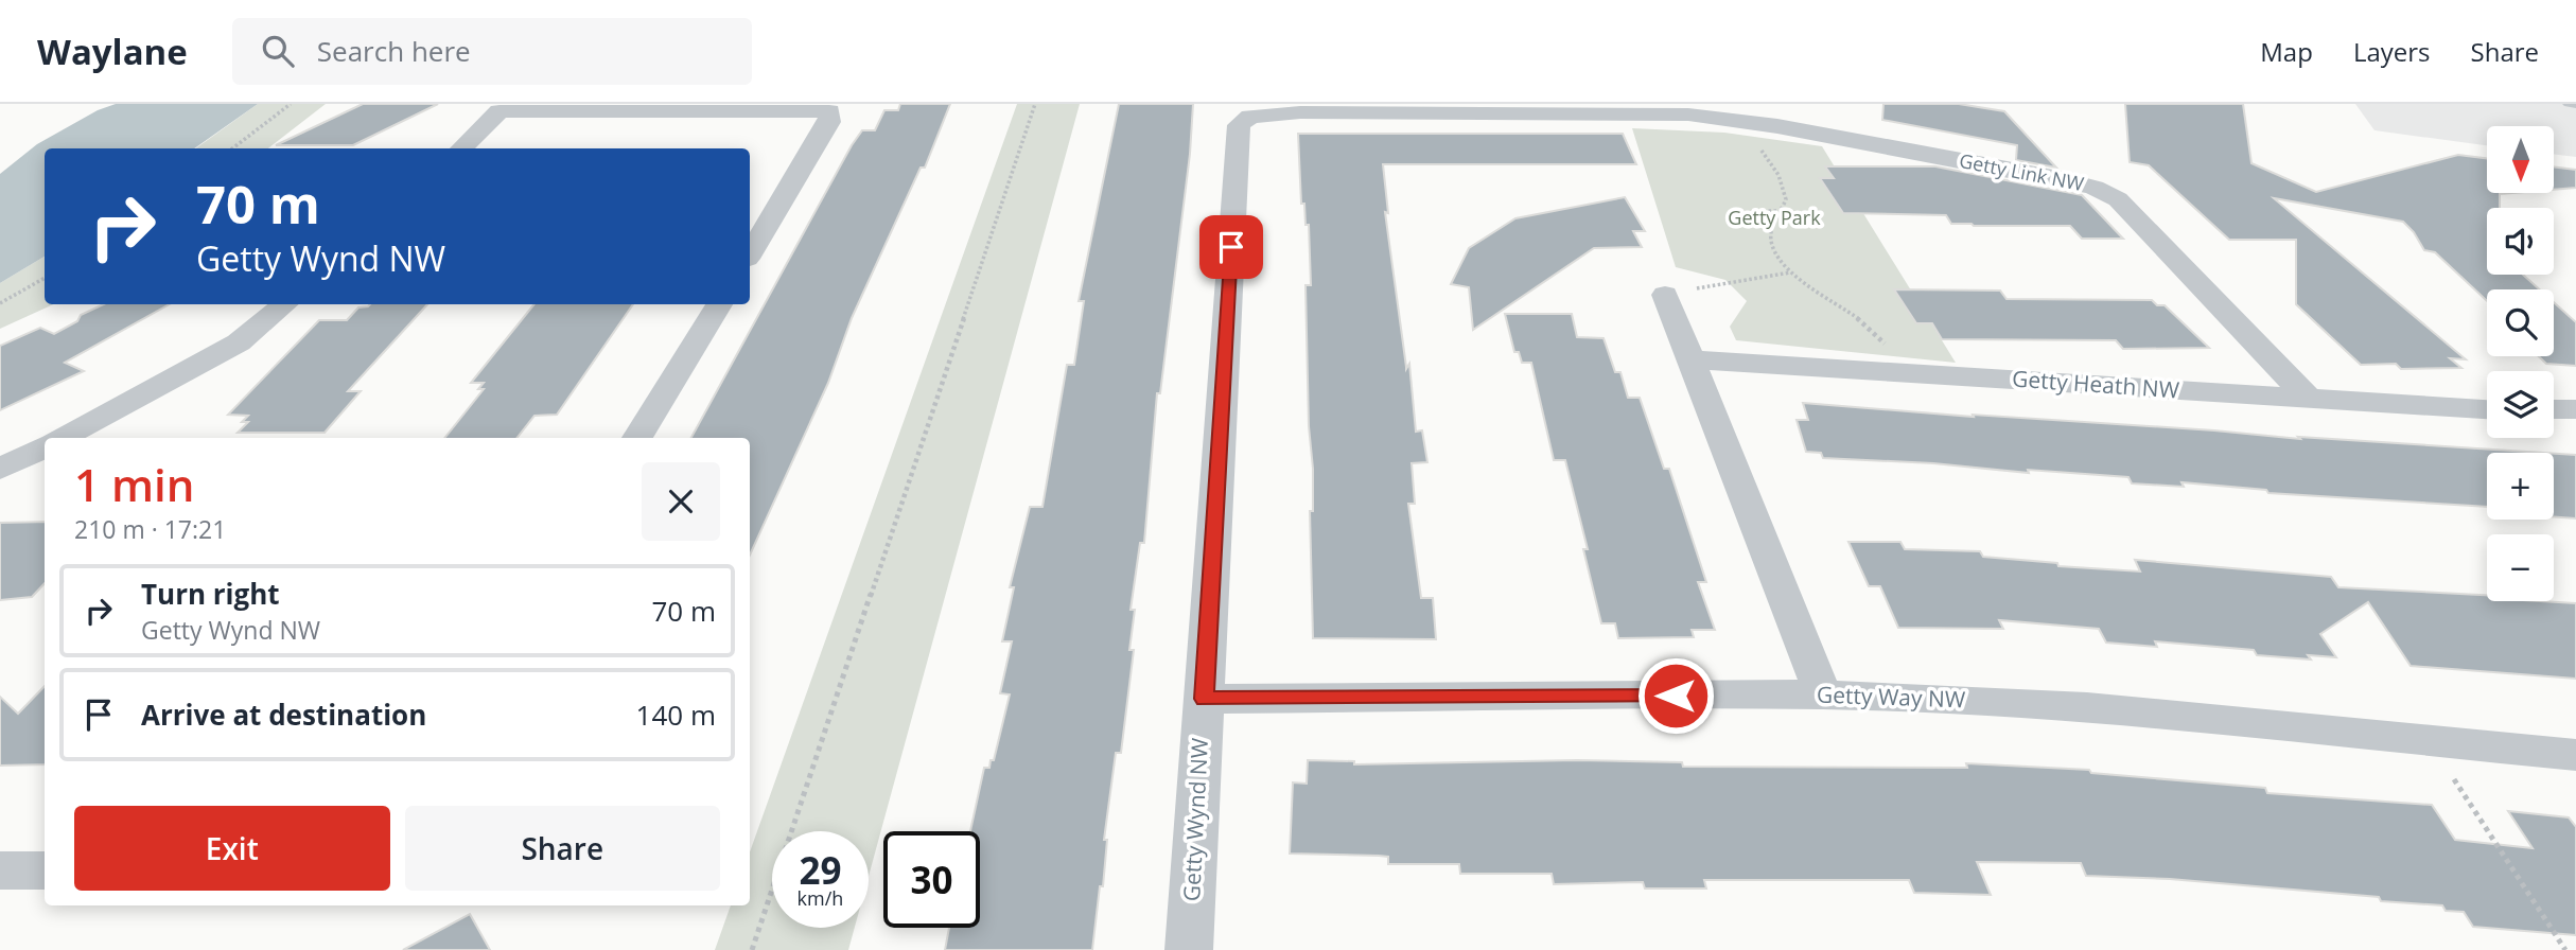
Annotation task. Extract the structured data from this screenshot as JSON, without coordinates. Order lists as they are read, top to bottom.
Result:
{
  "streets": {
    "street": [
      "Getty Link NW",
      "Getty Heath NW",
      "Getty Way NW",
      "Getty Wynd NW"
    ]
  },
  "crossings": [
    ["Getty Link NW", "Getty Heath NW"],
    ["Getty Link NW", "Getty Wynd NW"],
    ["Getty Way NW", "Getty Wynd NW"]
  ],
  "parks": ["Getty Park"],
  "north": "bottom",
  "page": {
    "header": "Waylane",
    "search": "Search here",
    "nav": ["Map", "Layers", "Share"],
    "map_buttons": ["+", "−"],
    "turn": ["70 m", "Getty Wynd NW"],
    "heading": ["1 min", "210 m · 17:21"],
    "list": [
      {
        "name": "Turn right",
        "note": "Getty Wynd NW",
        "value": "70 m"
      },
      {
        "name": "Arrive at destination",
        "value": "140 m"
      }
    ],
    "buttons": ["Exit", "Share"],
    "speed": "29 km/h",
    "limit": "30"
  }
}
